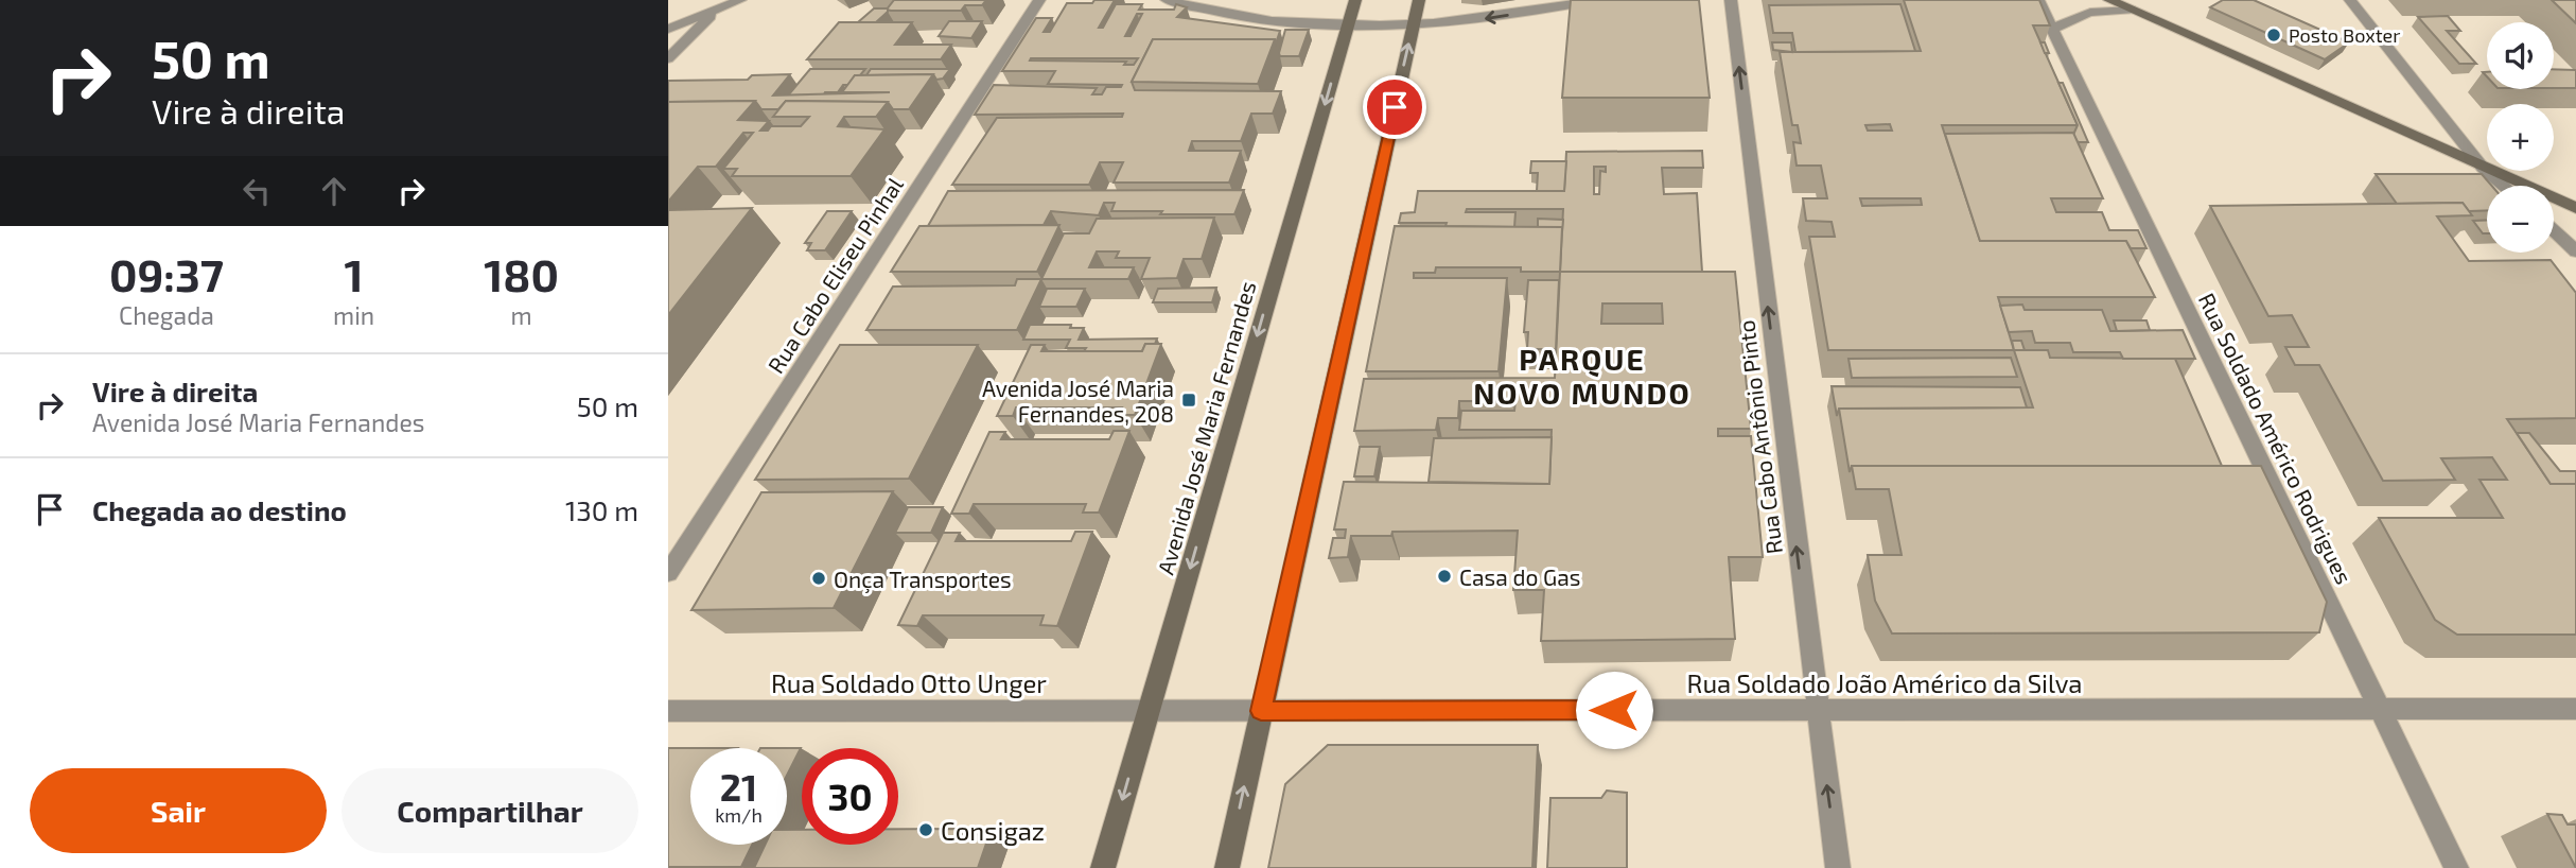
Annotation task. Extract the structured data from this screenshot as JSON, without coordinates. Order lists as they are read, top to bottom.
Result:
{
  "streets": {
    "main road": ["Avenida José Maria Fernandes"],
    "street": [
      "Rua Cabo Eliseu Pinhal",
      "Rua Cabo Antônio Pinto",
      "Rua Soldado Américo Rodrigues",
      "Rua Soldado Otto Unger",
      "Rua Soldado João Américo da Silva"
    ]
  },
  "crossings": [
    ["Avenida José Maria Fernandes", "Rua Soldado Otto Unger"],
    ["Avenida José Maria Fernandes", "Rua Soldado João Américo da Silva"],
    ["Rua Cabo Antônio Pinto", "Rua Soldado João Américo da Silva"],
    ["Rua Soldado Américo Rodrigues", "Rua Soldado João Américo da Silva"],
    ["Rua Soldado Otto Unger", "Rua Soldado João Américo da Silva"]
  ],
  "one_way": ["Rua Cabo Antônio Pinto"],
  "districts": ["PARQUE NOVO MUNDO"],
  "places": {
    "other": [
      "Posto Boxter",
      "Casa do Gas",
      "Onça Transportes",
      "Consigaz"
    ],
    "transit": ["Avenida José Maria Fernandes, 208"]
  },
  "page": {
    "turn": ["50 m", "Vire à direita"],
    "map_buttons": ["+", "−"],
    "eta": [
      "09:37",
      "Chegada",
      "1",
      "min",
      "180",
      "m"
    ],
    "list": [
      {
        "name": "Vire à direita",
        "note": "Avenida José Maria Fernandes",
        "value": "50 m"
      },
      {
        "name": "Chegada ao destino",
        "value": "130 m"
      }
    ],
    "speed": "21 km/h",
    "limit": "30",
    "buttons": ["Sair", "Compartilhar"]
  }
}
